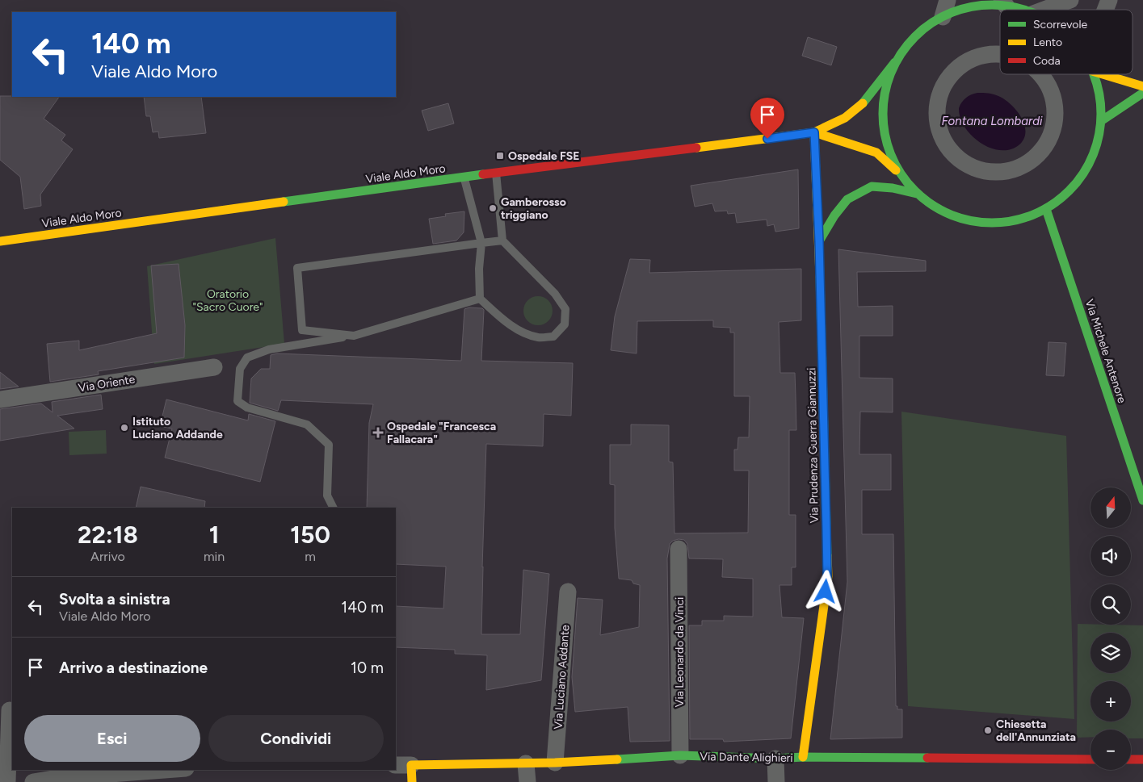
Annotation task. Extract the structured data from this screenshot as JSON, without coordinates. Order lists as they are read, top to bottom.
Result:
{
  "streets": {
    "street": [
      "Viale Aldo Moro",
      "Via Michele Antenore",
      "Via Oriente",
      "Via Prudenza Guerra Giannuzzi",
      "Via Leonardo da Vinci",
      "Via Luciano Addante",
      "Via Dante Alighieri"
    ]
  },
  "crossings": [
    ["Viale Aldo Moro", "Via Michele Antenore"],
    ["Viale Aldo Moro", "Via Prudenza Guerra Giannuzzi"],
    ["Via Prudenza Guerra Giannuzzi", "Via Dante Alighieri"],
    ["Via Leonardo da Vinci", "Via Dante Alighieri"],
    ["Via Luciano Addante", "Via Dante Alighieri"]
  ],
  "water": ["Fontana Lombardi"],
  "parks": ["Oratorio \"Sacro Cuore\""],
  "places": {
    "transit": ["Ospedale FSE"],
    "other": ["Gamberosso triggiano", "Istituto Luciano Addande", "Chiesetta dell'Annunziata"],
    "health": ["Ospedale \"Francesca Fallacara\""]
  },
  "legend": ["Scorrevole", "Lento", "Coda"],
  "north": "top",
  "page": {
    "turn": ["140 m", "Viale Aldo Moro"],
    "map_buttons": ["+", "−"],
    "eta": [
      "22:18",
      "Arrivo",
      "1",
      "min",
      "150",
      "m"
    ],
    "list": [
      {
        "name": "Svolta a sinistra",
        "note": "Viale Aldo Moro",
        "value": "140 m"
      },
      {
        "name": "Arrivo a destinazione",
        "value": "10 m"
      }
    ],
    "buttons": ["Esci", "Condividi"]
  }
}
